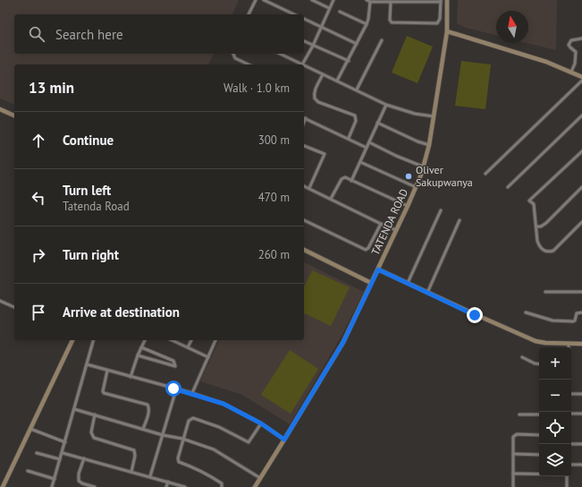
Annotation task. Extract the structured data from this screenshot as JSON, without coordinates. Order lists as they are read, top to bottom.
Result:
{
  "streets": {
    "street": ["TATENDA ROAD"]
  },
  "places": ["Oliver Sakupwanya"],
  "north": "top",
  "page": {
    "search": "Search here",
    "heading": ["13 min", "Walk · 1.0 km"],
    "list": [
      ["Continue", "300 m"],
      ["Turn left", "Tatenda Road", "470 m"],
      ["Turn right", "260 m"],
      "Arrive at destination"
    ],
    "map_buttons": ["+", "−"]
  }
}
